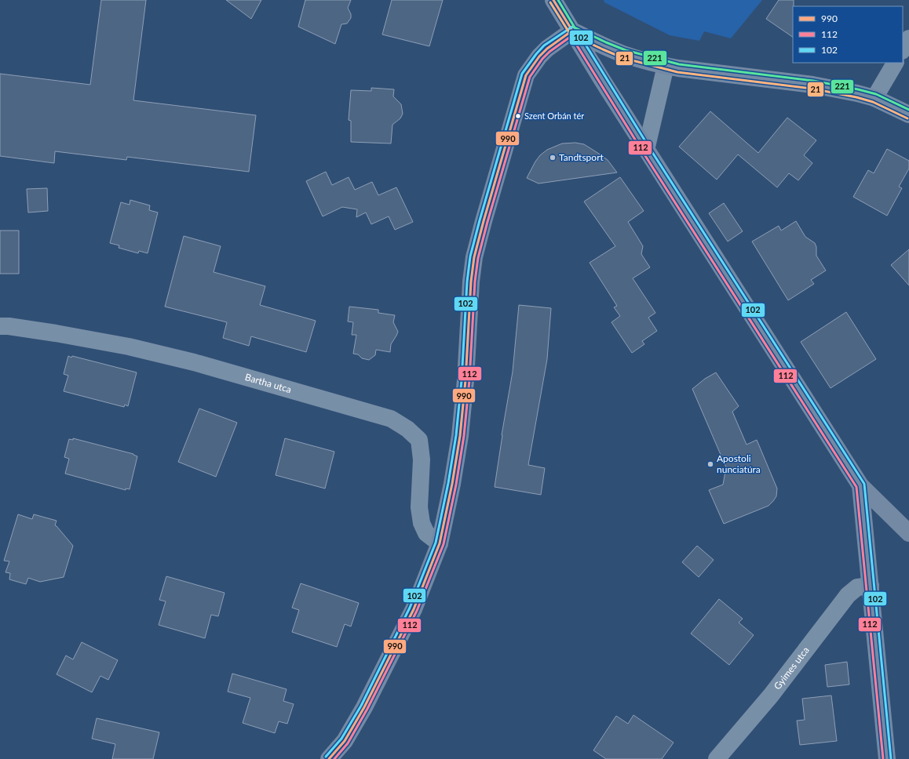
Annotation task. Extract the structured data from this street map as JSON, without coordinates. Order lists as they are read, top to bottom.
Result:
{
  "streets": {
    "street": ["Bartha utca", "Gyimes utca"]
  },
  "places": ["Szent Orbán tér", "Tandtsport", "Apostoli nunciatúra"],
  "lines": [
    "transit line 990",
    "transit line 221",
    "transit line 21",
    "transit line 102",
    "transit line 112"
  ],
  "legend": ["990", "112", "102"]
}
